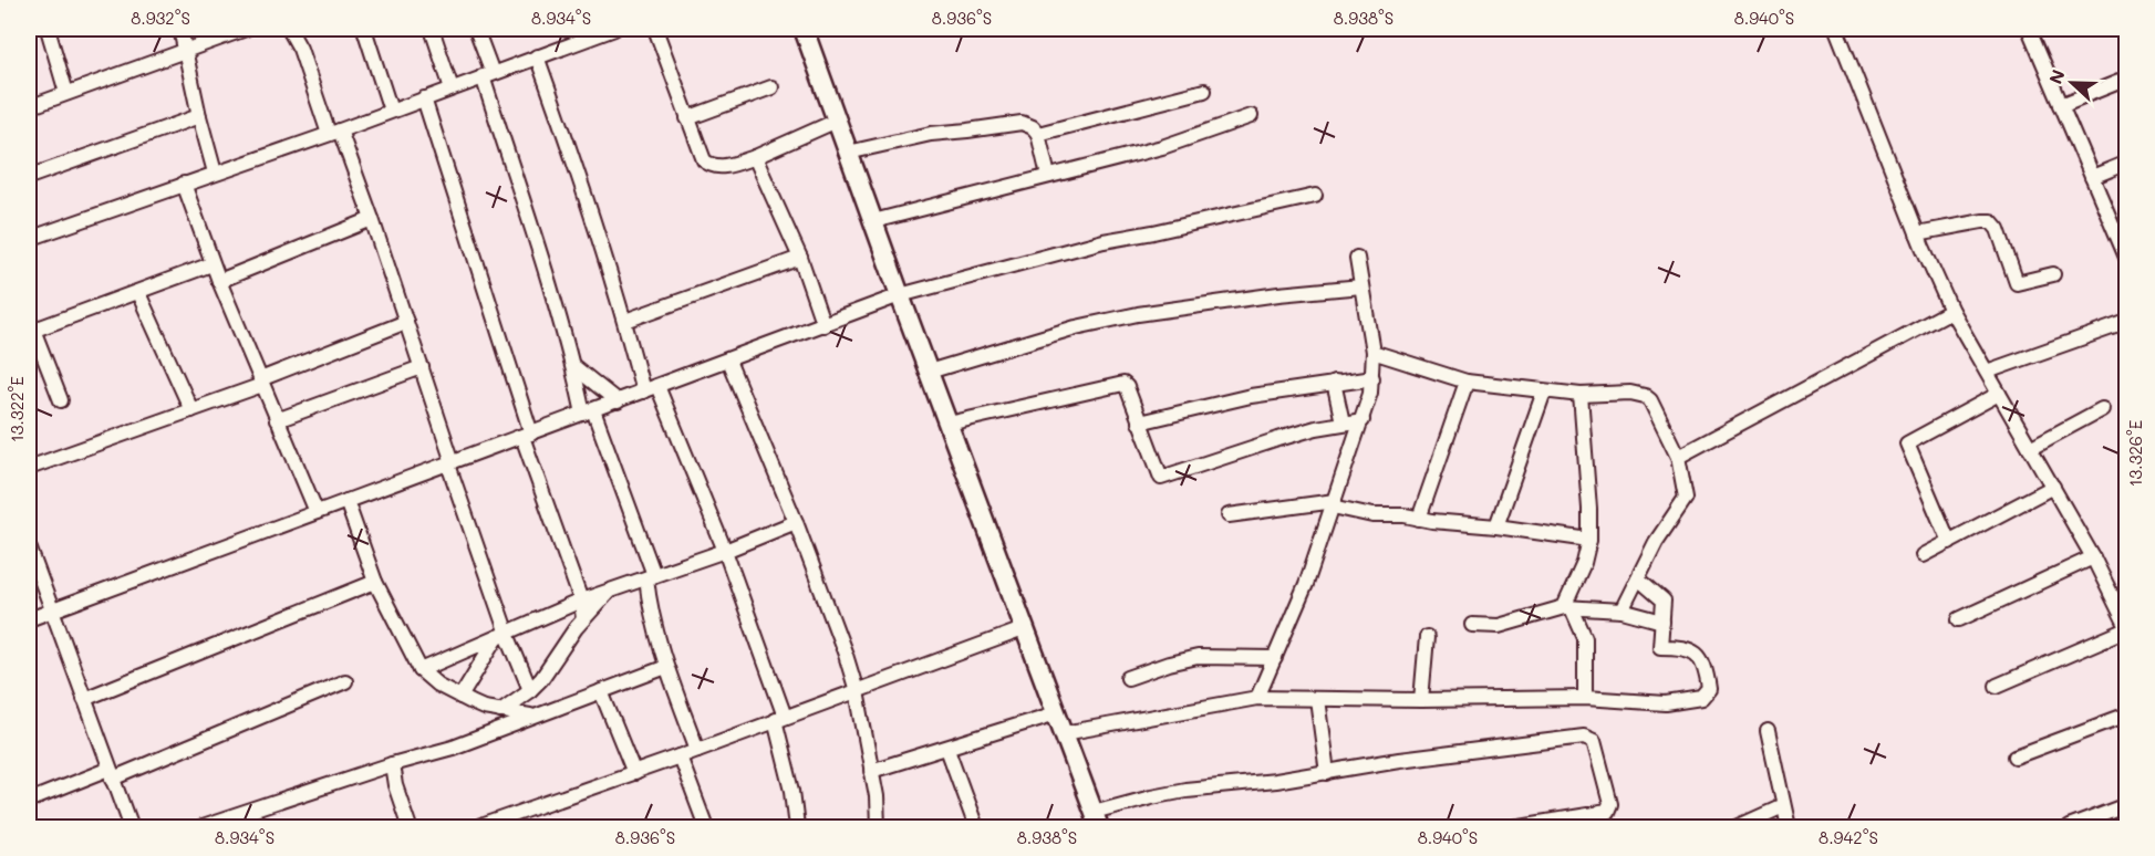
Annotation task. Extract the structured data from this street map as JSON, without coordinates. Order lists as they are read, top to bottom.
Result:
{
  "north": "left",
  "coordinates": [
    "8.932°S",
    "8.934°S",
    "8.936°S",
    "8.938°S",
    "8.940°S",
    "13.322°E",
    "13.326°E",
    "8.942°S"
  ]
}
